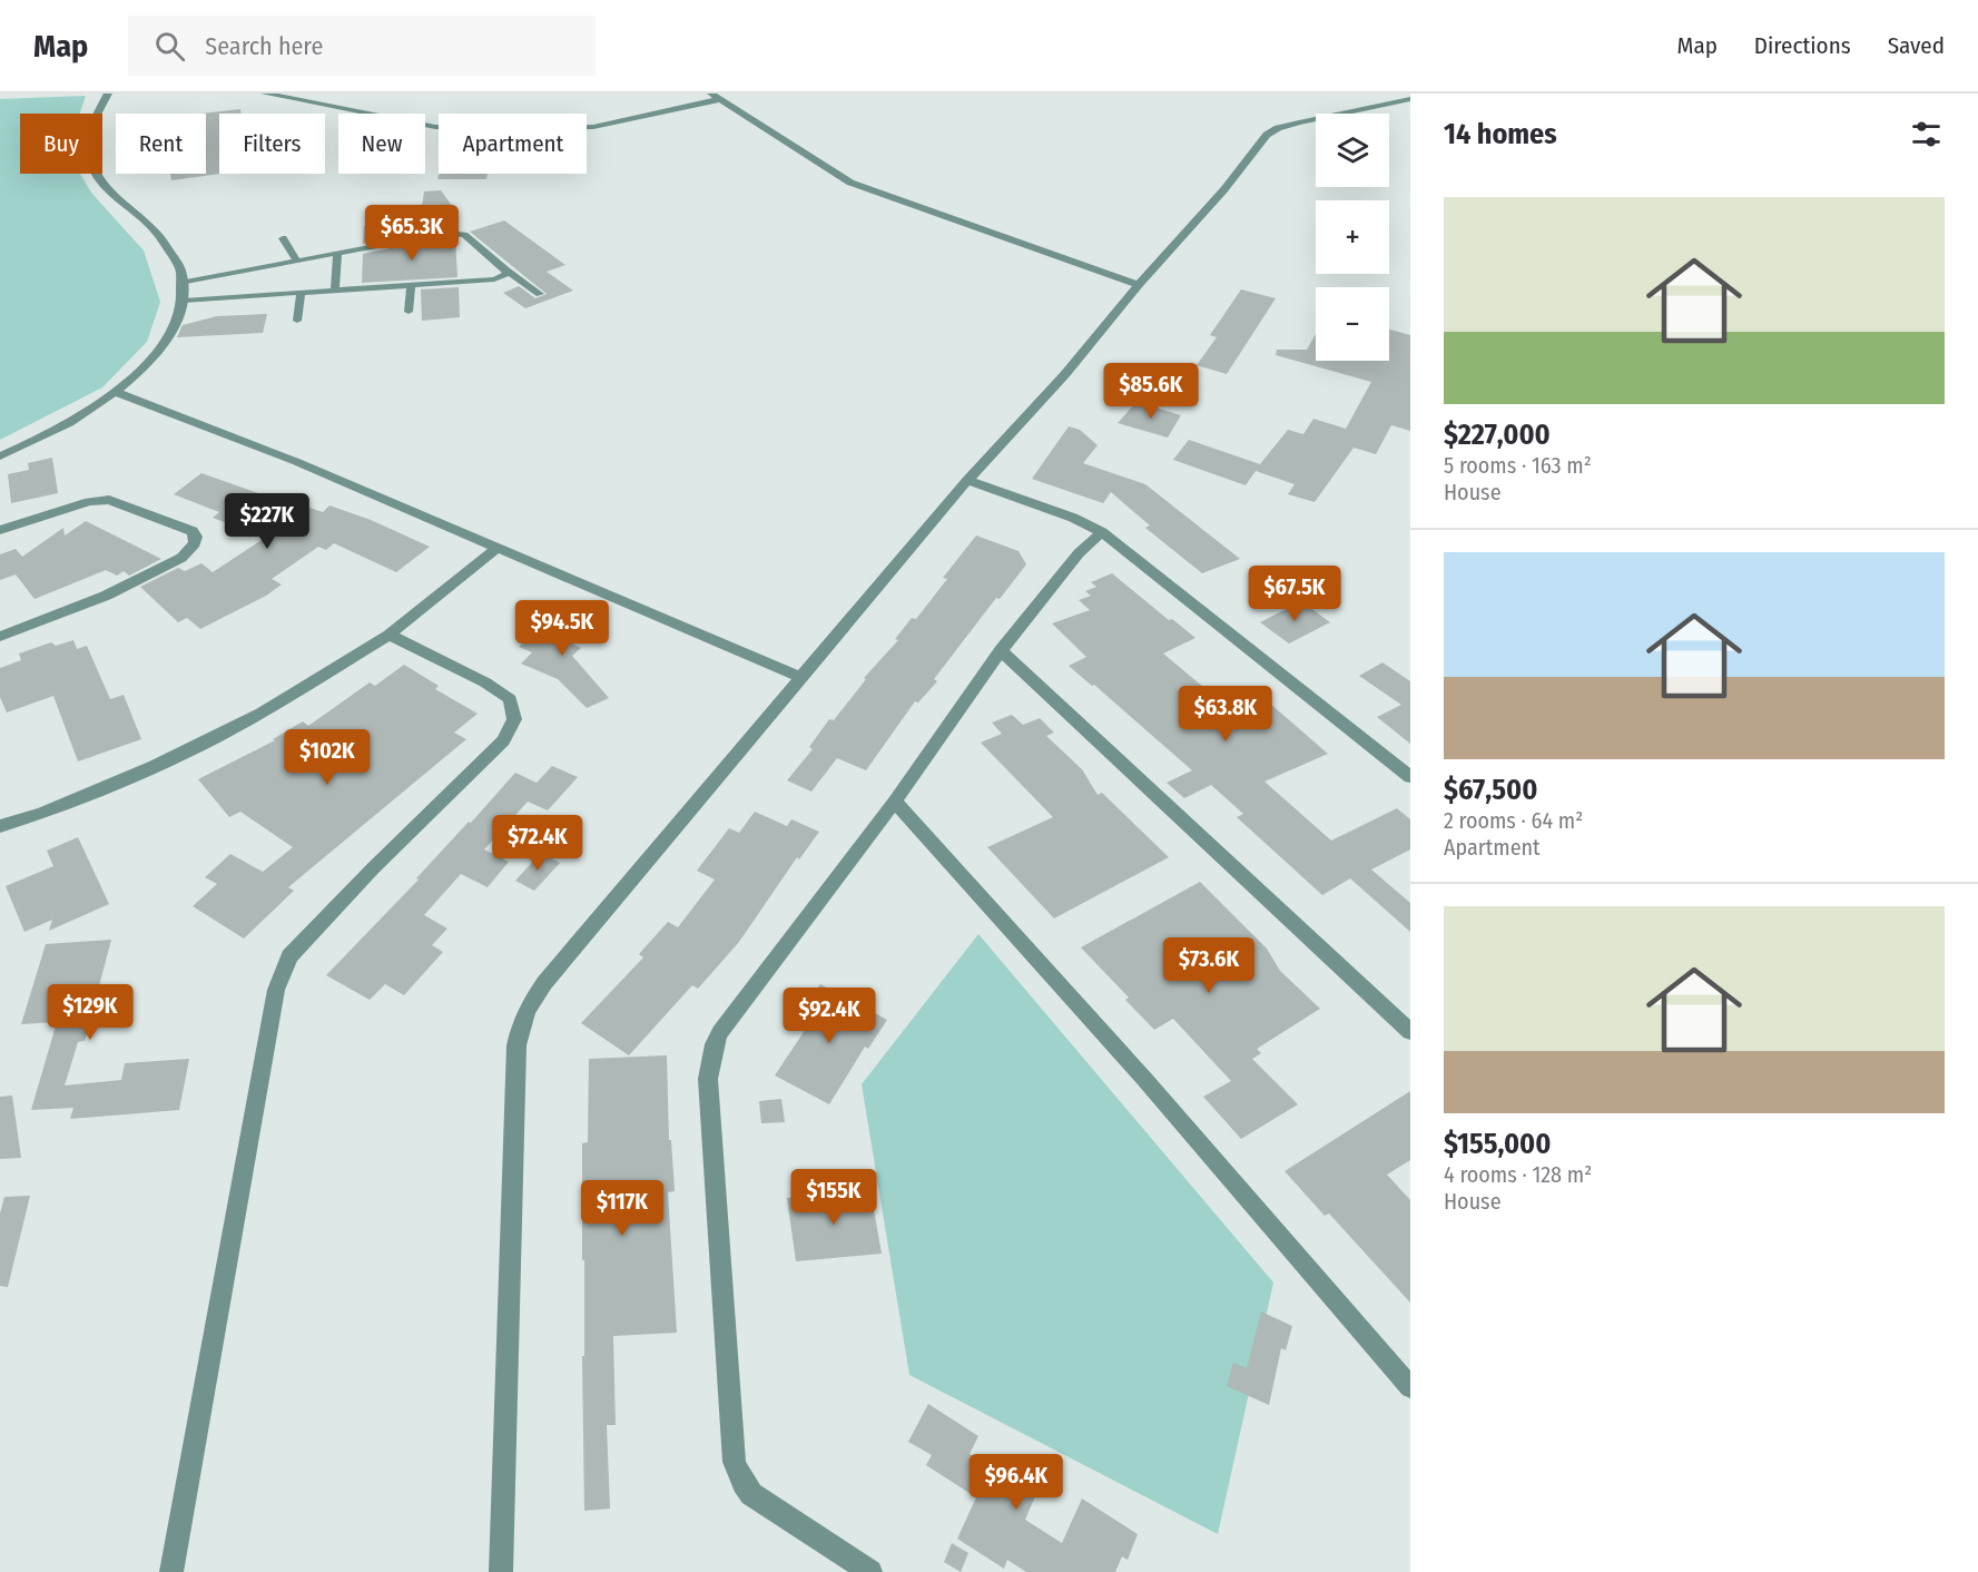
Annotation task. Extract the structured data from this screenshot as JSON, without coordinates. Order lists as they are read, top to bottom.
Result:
{
  "page": {
    "header": "Map",
    "search": "Search here",
    "nav": ["Map", "Directions", "Saved"],
    "heading": "14 homes",
    "map_buttons": ["+", "−"],
    "chip": [
      "Buy",
      "Rent",
      "Filters",
      "New",
      "Apartment"
    ],
    "list": [
      {
        "name": "$227,000",
        "note": "5 rooms · 163 m² · House"
      },
      {
        "name": "$67,500",
        "note": "2 rooms · 64 m² · Apartment"
      },
      {
        "name": "$155,000",
        "note": "4 rooms · 128 m² · House"
      }
    ],
    "price": [
      "$65.3K",
      "$85.6K",
      "$227K",
      "$67.5K",
      "$94.5K",
      "$63.8K",
      "$102K",
      "$72.4K",
      "$73.6K",
      "$129K",
      "$92.4K",
      "$155K",
      "$117K",
      "$96.4K"
    ]
  }
}
